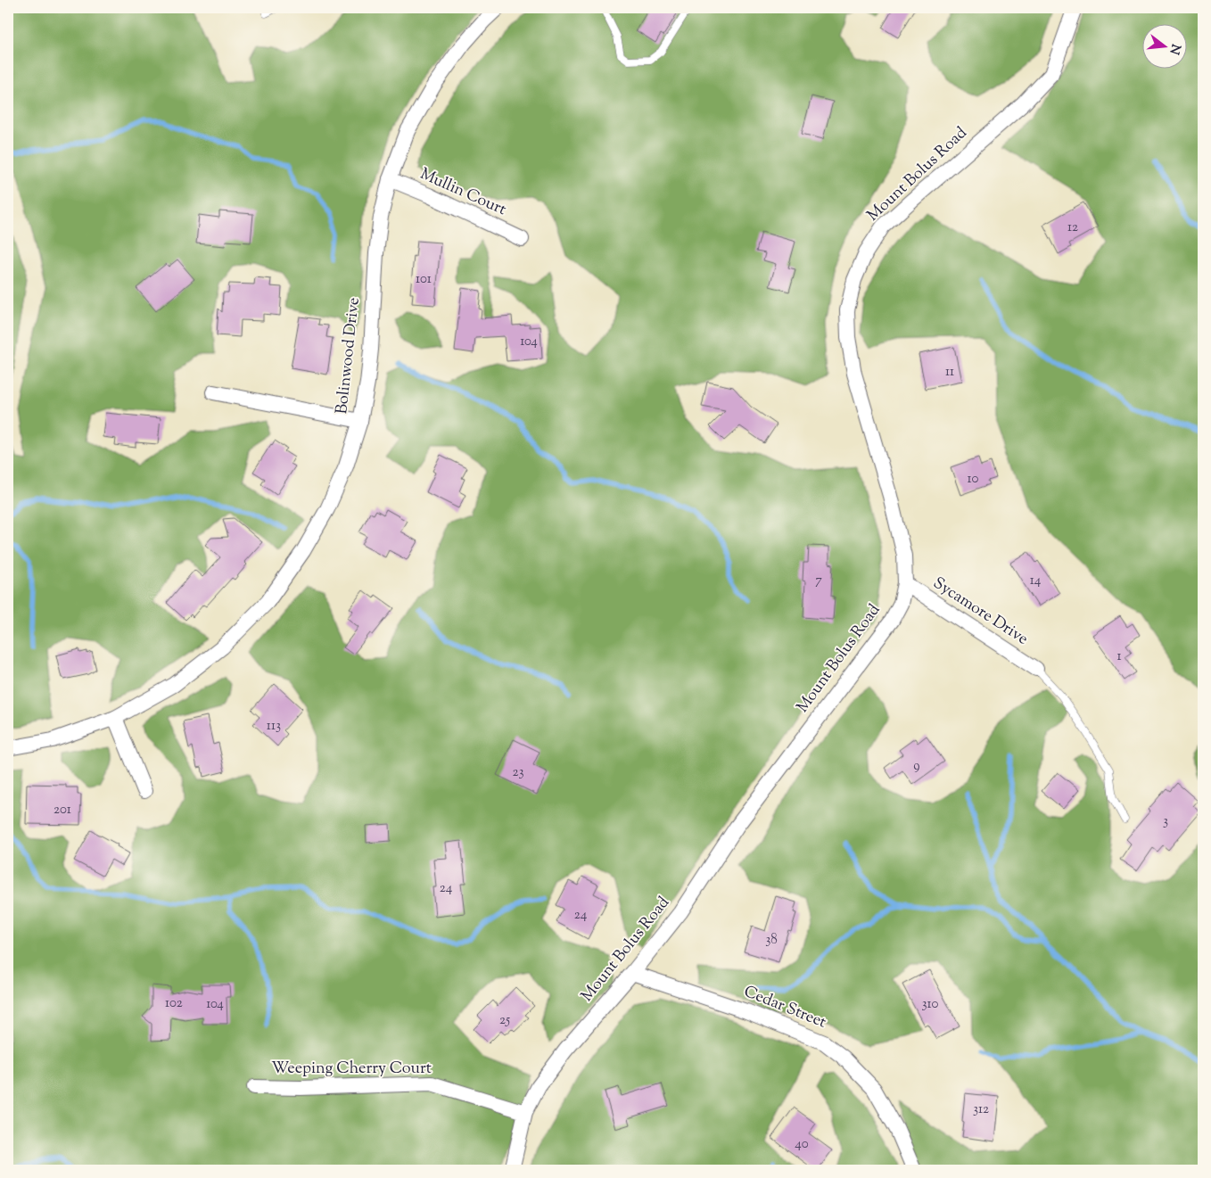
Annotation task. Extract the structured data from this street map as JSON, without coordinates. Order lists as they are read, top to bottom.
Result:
{
  "streets": {
    "street": [
      "Mount Bolus Road",
      "Mullin Court",
      "Bolinwood Drive",
      "Sycamore Drive",
      "Cedar Street",
      "Weeping Cherry Court"
    ]
  },
  "crossings": [
    ["Mount Bolus Road", "Sycamore Drive"],
    ["Mount Bolus Road", "Cedar Street"],
    ["Mount Bolus Road", "Weeping Cherry Court"],
    ["Mullin Court", "Bolinwood Drive"]
  ],
  "house_numbers": [
    "12",
    "101",
    "104",
    "11",
    "10",
    "7",
    "14",
    "1",
    "113",
    "9",
    "23",
    "201",
    "3",
    "24",
    "24",
    "38",
    "102",
    "104",
    "310",
    "25",
    "312",
    "40"
  ],
  "north": "right"
}
